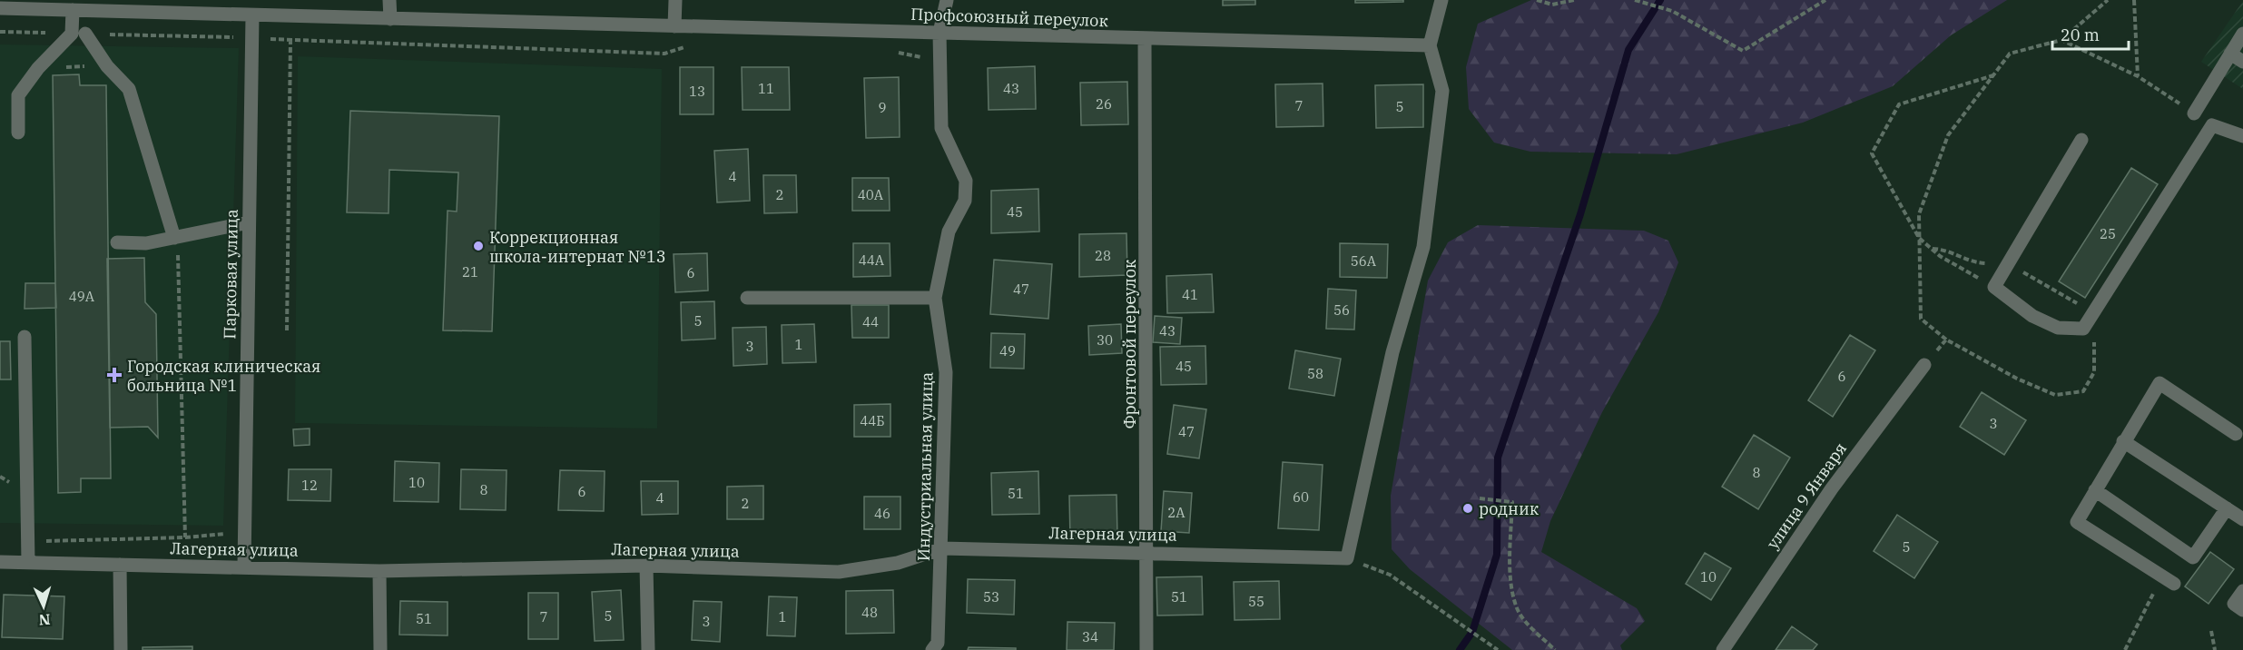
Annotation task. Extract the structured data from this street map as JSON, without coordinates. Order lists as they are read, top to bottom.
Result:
{
  "streets": {
    "street": [
      "Профсоюзный переулок",
      "Парковая улица",
      "Фронтовой переулок",
      "Индустриальная улица",
      "улица 9 Января",
      "Лагерная улица"
    ]
  },
  "crossings": [
    ["Профсоюзный переулок", "Парковая улица"],
    ["Профсоюзный переулок", "Фронтовой переулок"],
    ["Профсоюзный переулок", "Индустриальная улица"],
    ["Парковая улица", "Лагерная улица"],
    ["Фронтовой переулок", "Лагерная улица"],
    ["Индустриальная улица", "Лагерная улица"]
  ],
  "places": {
    "other": ["Коррекционная школа-интернат №13", "родник"],
    "health": ["Городская клиническая больница №1"]
  },
  "house_numbers": [
    "11",
    "43",
    "13",
    "26",
    "7",
    "5",
    "9",
    "4",
    "2",
    "40А",
    "45",
    "25",
    "28",
    "44А",
    "56А",
    "21",
    "6",
    "47",
    "41",
    "49А",
    "56",
    "5",
    "44",
    "43",
    "30",
    "1",
    "3",
    "49",
    "45",
    "58",
    "6",
    "44Б",
    "3",
    "47",
    "8",
    "10",
    "12",
    "8",
    "6",
    "51",
    "60",
    "4",
    "2",
    "2А",
    "46",
    "5",
    "10",
    "53",
    "51",
    "55",
    "48",
    "5",
    "7",
    "1",
    "51",
    "3",
    "34"
  ],
  "scale_bar": "20 m",
  "north": "bottom"
}
